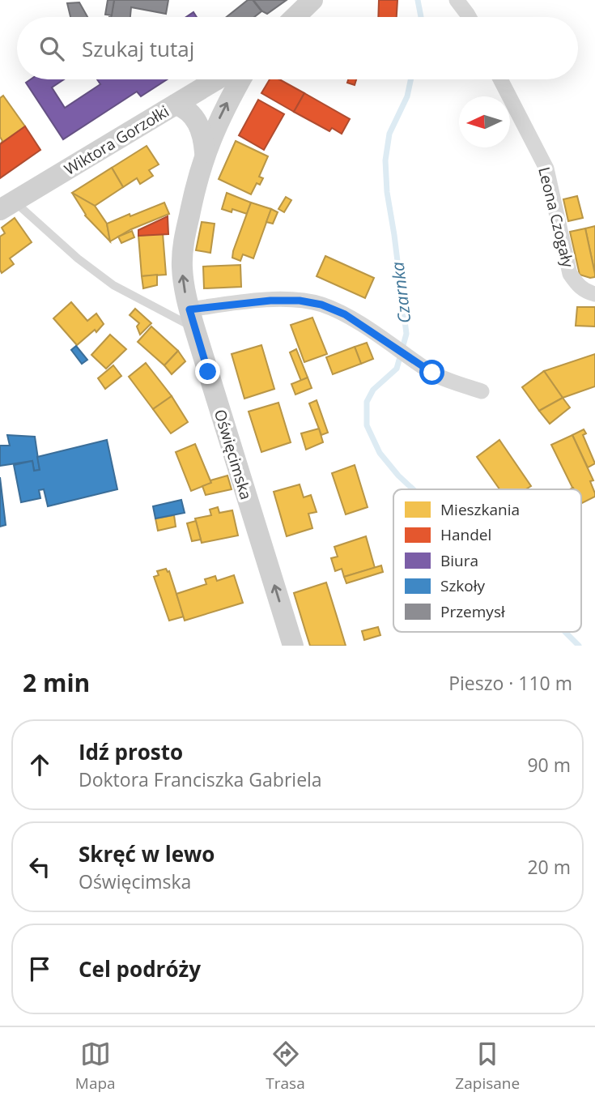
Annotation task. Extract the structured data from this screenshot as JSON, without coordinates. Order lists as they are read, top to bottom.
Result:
{
  "streets": {
    "main road": ["Wiktora Gorzołki", "Oświęcimska"],
    "street": ["Leona Czogały"]
  },
  "one_way": ["Oświęcimska"],
  "water": ["Czarnka"],
  "legend": [
    "Mieszkania",
    "Handel",
    "Biura",
    "Szkoły",
    "Przemysł"
  ],
  "north": "left",
  "page": {
    "search": "Szukaj tutaj",
    "heading": ["2 min", "Pieszo · 110 m"],
    "list": [
      ["Idź prosto", "Doktora Franciszka Gabriela", "90 m"],
      ["Skręć w lewo", "Oświęcimska", "20 m"],
      "Cel podróży"
    ],
    "nav": ["Mapa", "Trasa", "Zapisane"]
  }
}
